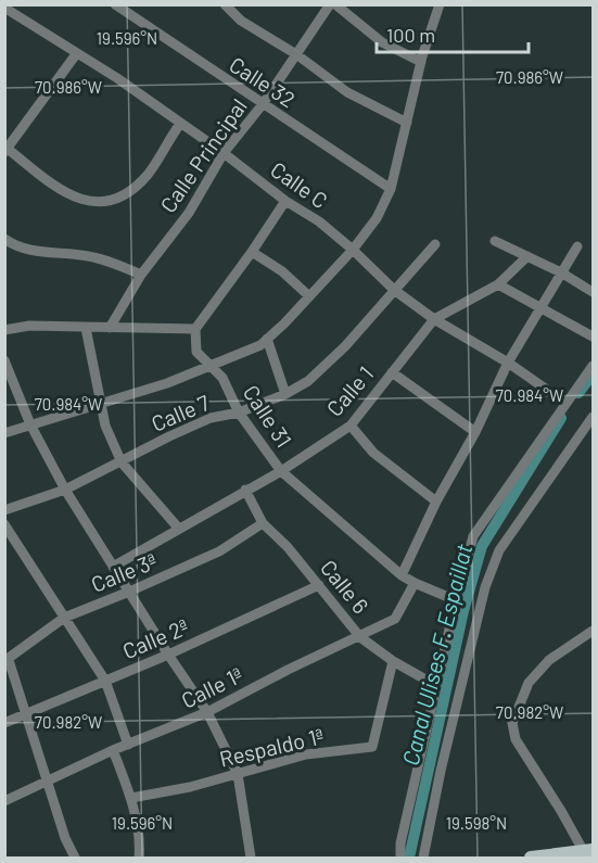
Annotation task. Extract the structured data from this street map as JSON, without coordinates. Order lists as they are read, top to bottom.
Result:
{
  "streets": {
    "street": [
      "Calle 32",
      "Calle Principal",
      "Calle C",
      "Calle 1",
      "Calle 7",
      "Calle 31",
      "Calle 3ª",
      "Calle 6",
      "Calle 2ª",
      "Calle 1ª",
      "Respaldo 1ª"
    ]
  },
  "crossings": [
    ["Calle 32", "Calle Principal"],
    ["Calle Principal", "Calle C"],
    ["Calle C", "Calle 1"],
    ["Calle C", "Calle 7"],
    ["Calle 1", "Calle 31"],
    ["Calle 1", "Calle 6"],
    ["Calle 7", "Calle 31"],
    ["Calle 31", "Calle 1ª"],
    ["Calle 3ª", "Calle 6"],
    ["Calle 6", "Calle 2ª"],
    ["Calle 6", "Calle 1ª"],
    ["Calle 6", "Respaldo 1ª"]
  ],
  "water": ["Canal Ulises F. Espaillat"],
  "scale_bar": "100 m",
  "coordinates": [
    "19.596°N",
    "70.986°W",
    "70.984°W",
    "70.982°W",
    "19.598°N"
  ]
}
